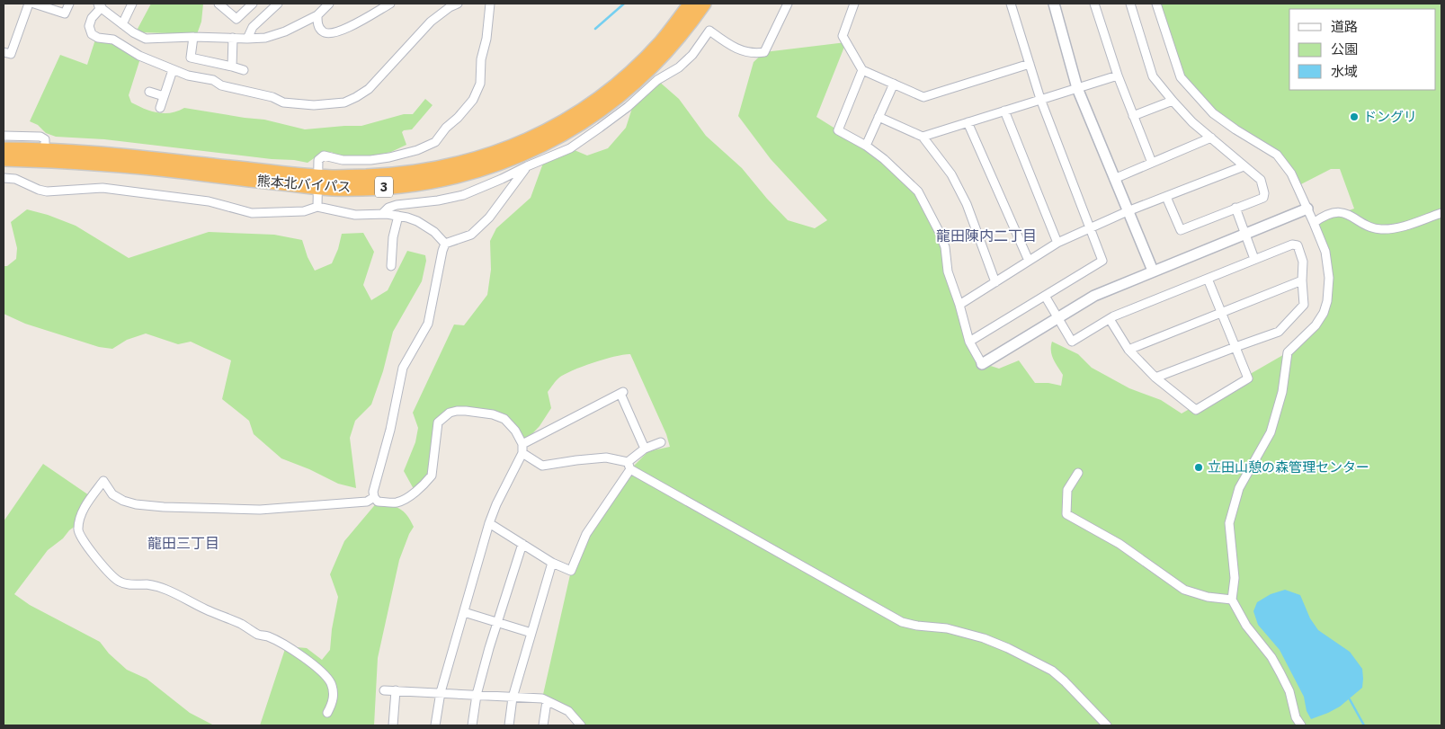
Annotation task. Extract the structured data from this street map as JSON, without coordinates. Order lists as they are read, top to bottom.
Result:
{
  "streets": {
    "highway": ["熊本北バイパス", "3"]
  },
  "districts": ["龍田陳内二丁目", "龍田三丁目"],
  "places": ["ドングリ", "立田山憩の森管理センター"],
  "legend": ["道路", "公園", "水域"]
}
